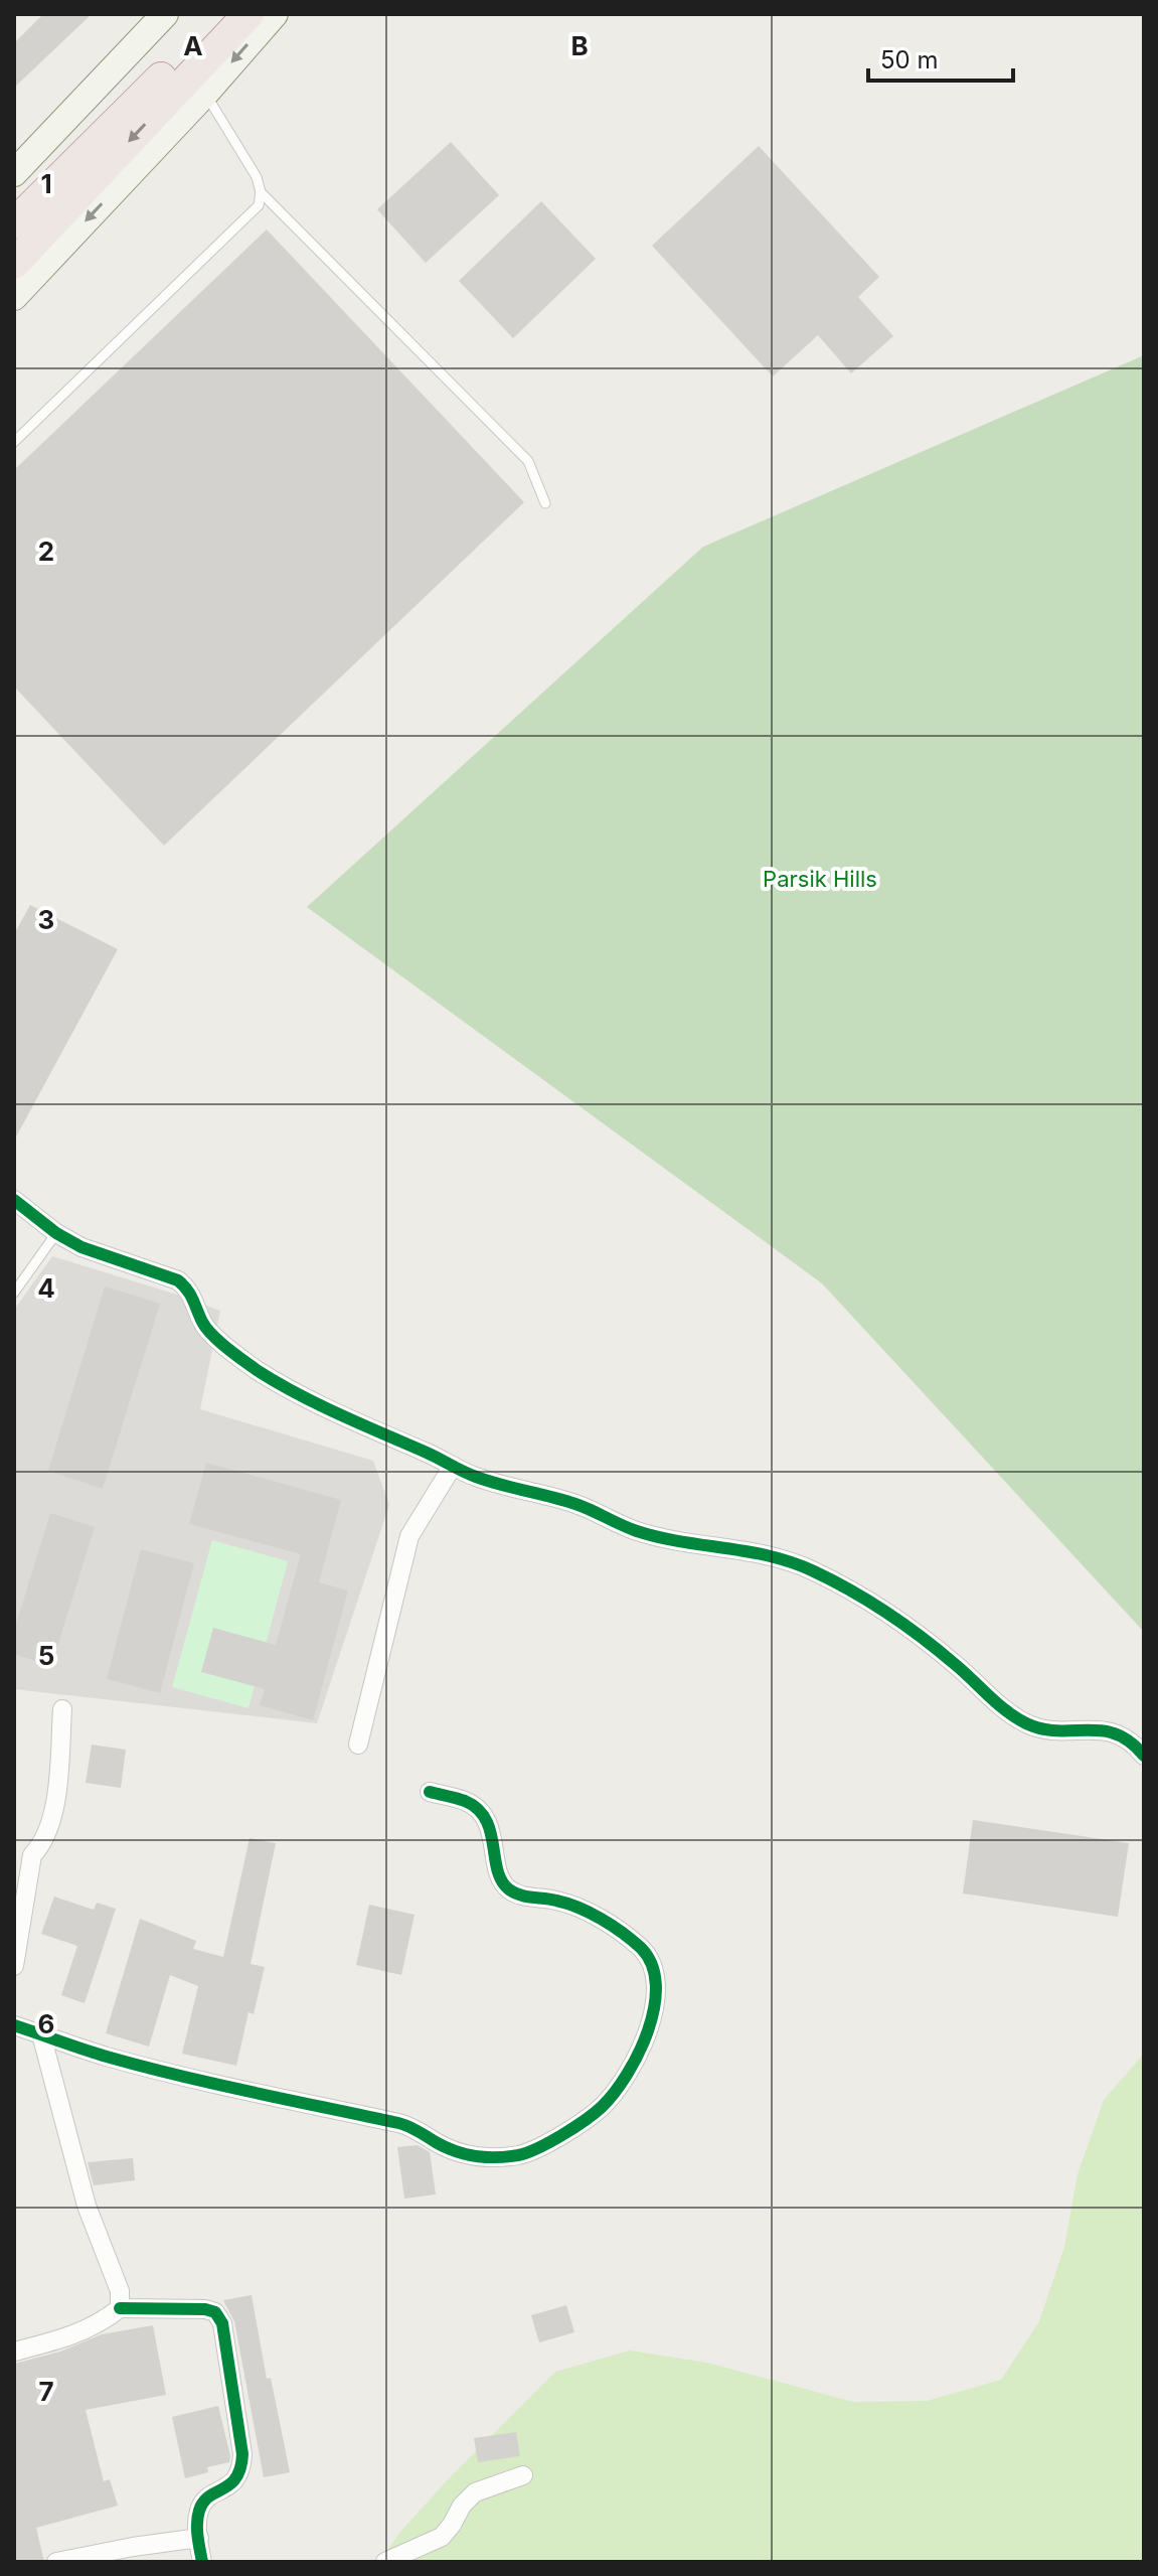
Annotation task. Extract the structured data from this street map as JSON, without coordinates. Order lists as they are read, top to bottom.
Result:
{
  "parks": ["Parsik Hills"],
  "scale_bar": "50 m",
  "grid": {
    "columns": ["A", "B"],
    "rows": [
      "1",
      "2",
      "3",
      "4",
      "5",
      "6",
      "7"
    ]
  }
}
